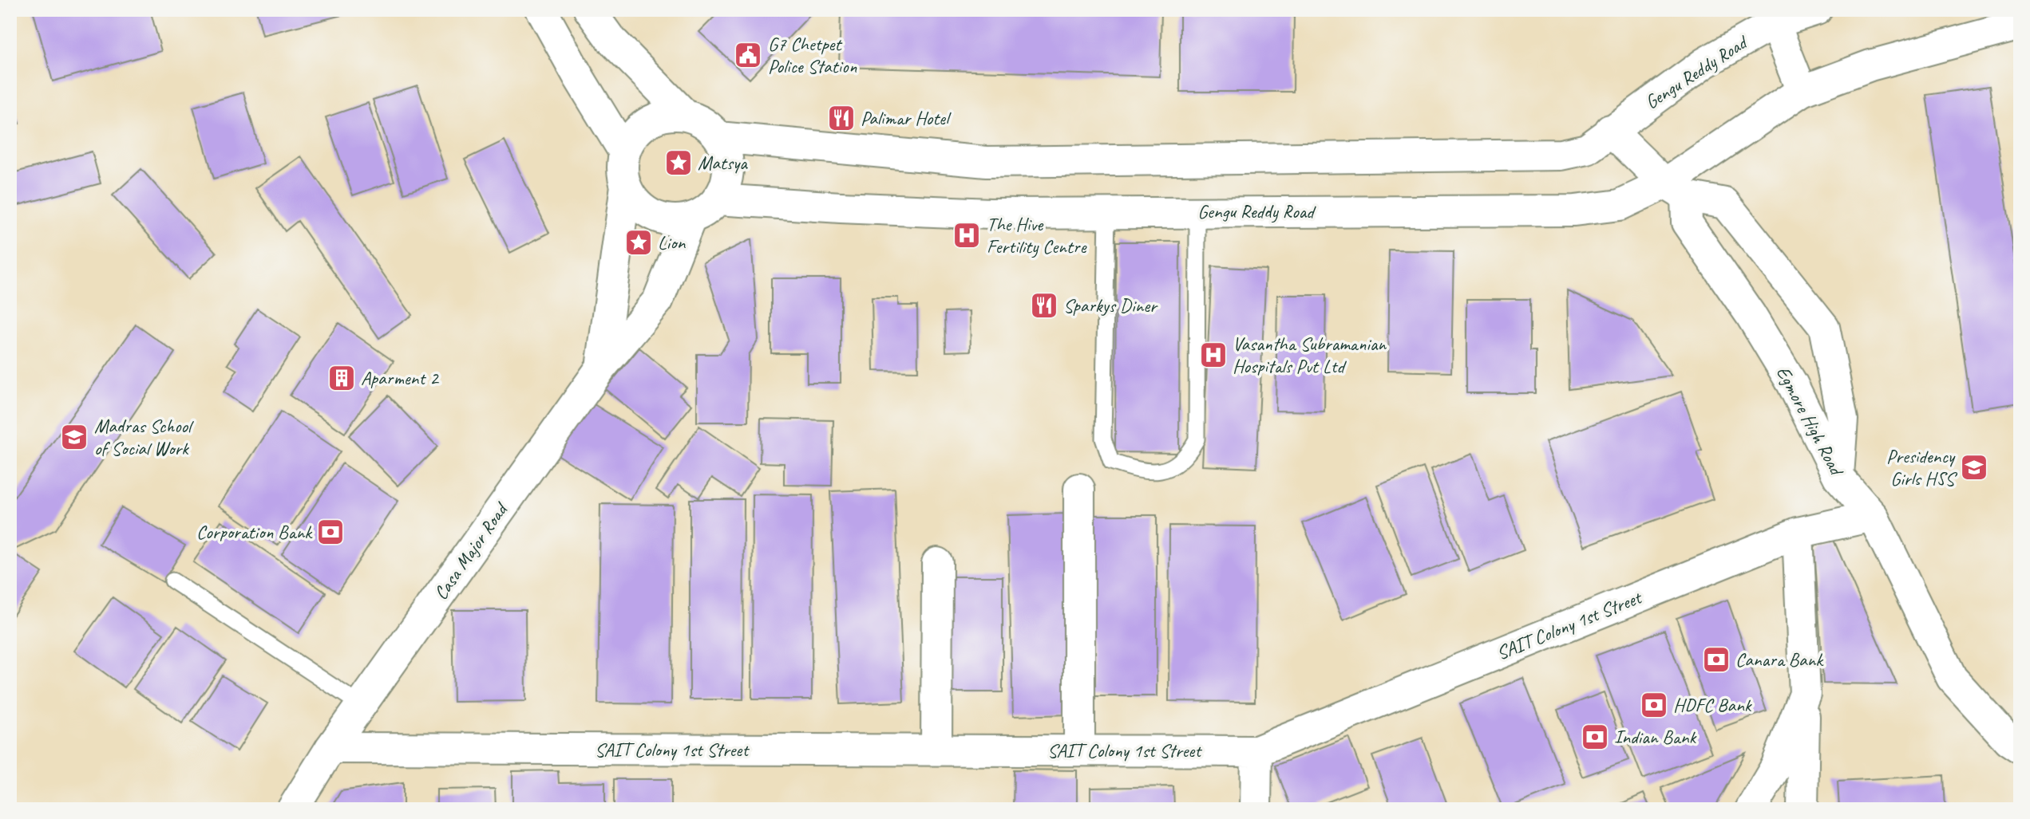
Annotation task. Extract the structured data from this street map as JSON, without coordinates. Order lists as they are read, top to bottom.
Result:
{
  "streets": {
    "main road": [
      "Gengu Reddy Road",
      "Egmore High Road",
      "Casa Major Road",
      "SAIT Colony 1st Street"
    ]
  },
  "crossings": [
    ["Gengu Reddy Road", "Egmore High Road"],
    ["Gengu Reddy Road", "Casa Major Road"],
    ["Egmore High Road", "SAIT Colony 1st Street"],
    ["Casa Major Road", "SAIT Colony 1st Street"]
  ],
  "places": {
    "public building": ["G7 Chetpet Police Station"],
    "restaurant": ["Palimar Hotel", "Sparkys Diner"],
    "place": ["Matsya", "Lion"],
    "hospital": ["The Hive Fertility Centre", "Vasantha Subramanian Hospitals Pvt Ltd"],
    "building": ["Aparment 2"],
    "school or university": ["Madras School of Social Work", "Presidency Girls HSS"],
    "bank": [
      "Corporation Bank",
      "Canara Bank",
      "HDFC Bank",
      "Indian Bank"
    ]
  }
}
